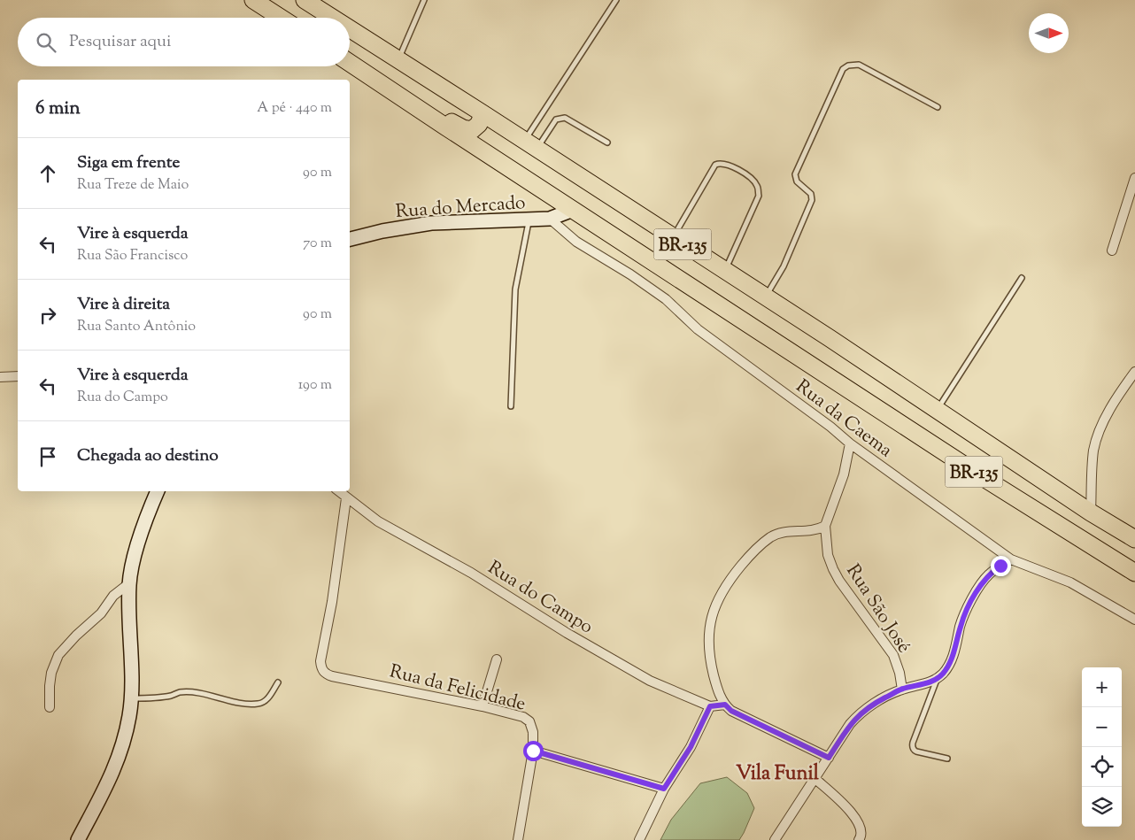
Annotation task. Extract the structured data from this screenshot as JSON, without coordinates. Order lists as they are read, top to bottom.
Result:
{
  "streets": {
    "highway": ["BR-135"],
    "street": [
      "Rua do Mercado",
      "Rua da Caema",
      "Rua do Campo",
      "Rua São José",
      "Rua da Felicidade"
    ]
  },
  "crossings": [
    ["Rua do Mercado", "BR-135"],
    ["Rua do Mercado", "Rua da Caema"],
    ["Rua da Caema", "Rua São José"],
    ["Rua do Campo", "Rua da Felicidade"]
  ],
  "districts": ["Vila Funil"],
  "north": "right",
  "page": {
    "search": "Pesquisar aqui",
    "heading": ["6 min", "A pé · 440 m"],
    "list": [
      ["Siga em frente", "Rua Treze de Maio", "90 m"],
      ["Vire à esquerda", "Rua São Francisco", "70 m"],
      ["Vire à direita", "Rua Santo Antônio", "90 m"],
      ["Vire à esquerda", "Rua do Campo", "190 m"],
      "Chegada ao destino"
    ],
    "map_buttons": ["+", "−"]
  }
}
